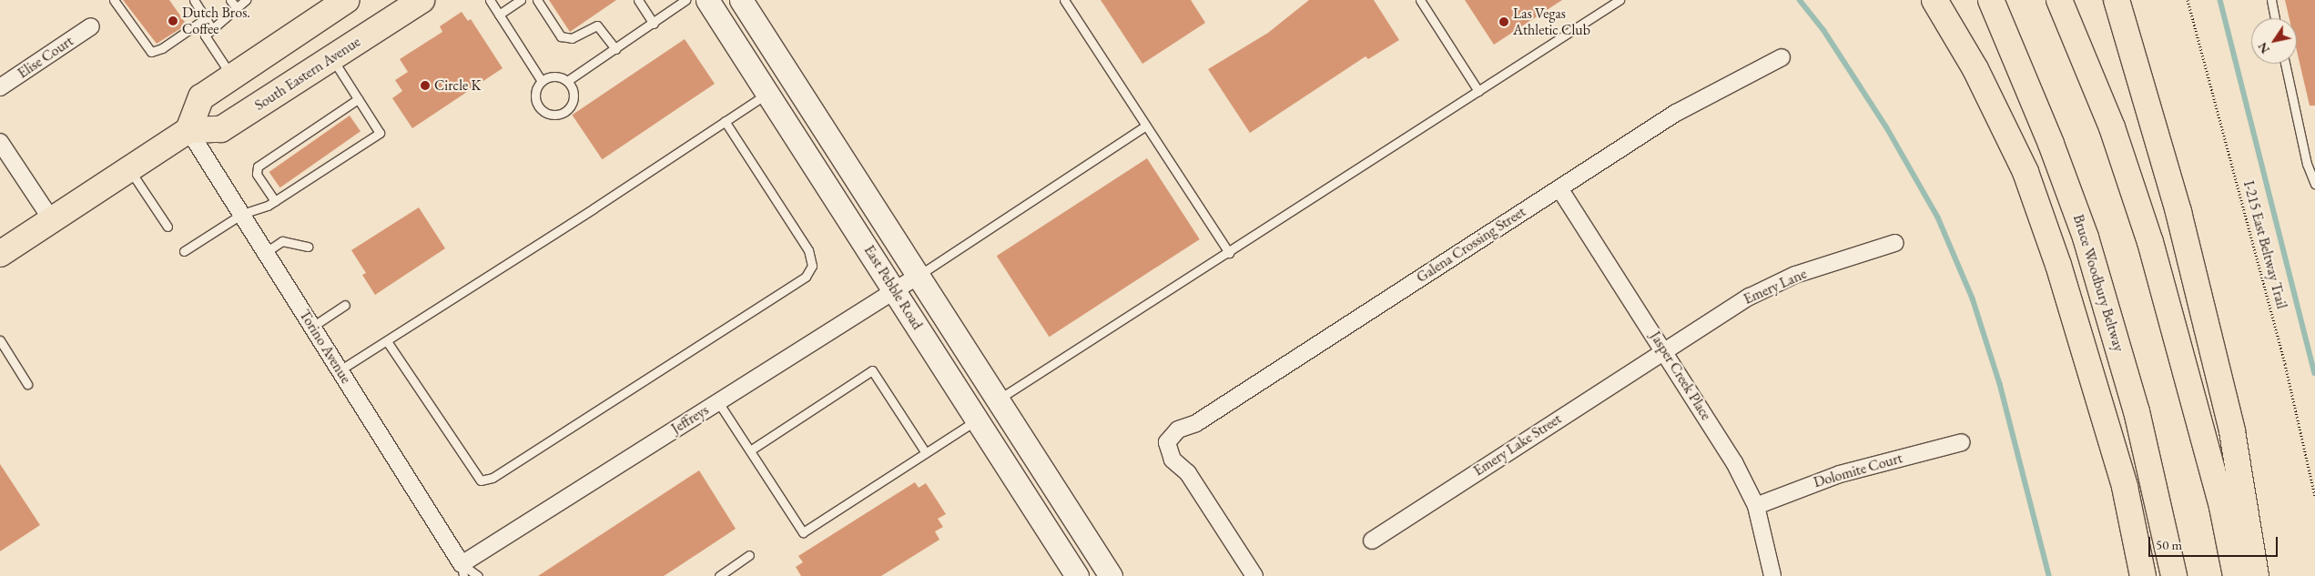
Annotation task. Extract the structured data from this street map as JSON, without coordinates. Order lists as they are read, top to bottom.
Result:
{
  "streets": {
    "main road": ["South Eastern Avenue", "Bruce Woodbury Beltway", "East Pebble Road"],
    "street": [
      "Elise Court",
      "Galena Crossing Street",
      "Emery Lane",
      "Torino Avenue",
      "Jasper Creek Place",
      "Jeffreys",
      "Emery Lake Street",
      "Dolomite Court"
    ],
    "path": ["I-215 East Beltway Trail"]
  },
  "crossings": [
    ["South Eastern Avenue", "Torino Avenue"],
    ["Galena Crossing Street", "Jasper Creek Place"],
    ["Emery Lane", "Jasper Creek Place"],
    ["Emery Lane", "Emery Lake Street"],
    ["East Pebble Road", "Jeffreys"],
    ["Torino Avenue", "Jeffreys"],
    ["Jasper Creek Place", "Emery Lake Street"],
    ["Jasper Creek Place", "Dolomite Court"]
  ],
  "places": ["Dutch Bros. Coffee", "Las Vegas Athletic Club", "Circle K"],
  "scale_bar": "50 m",
  "north": "bottom left"
}
